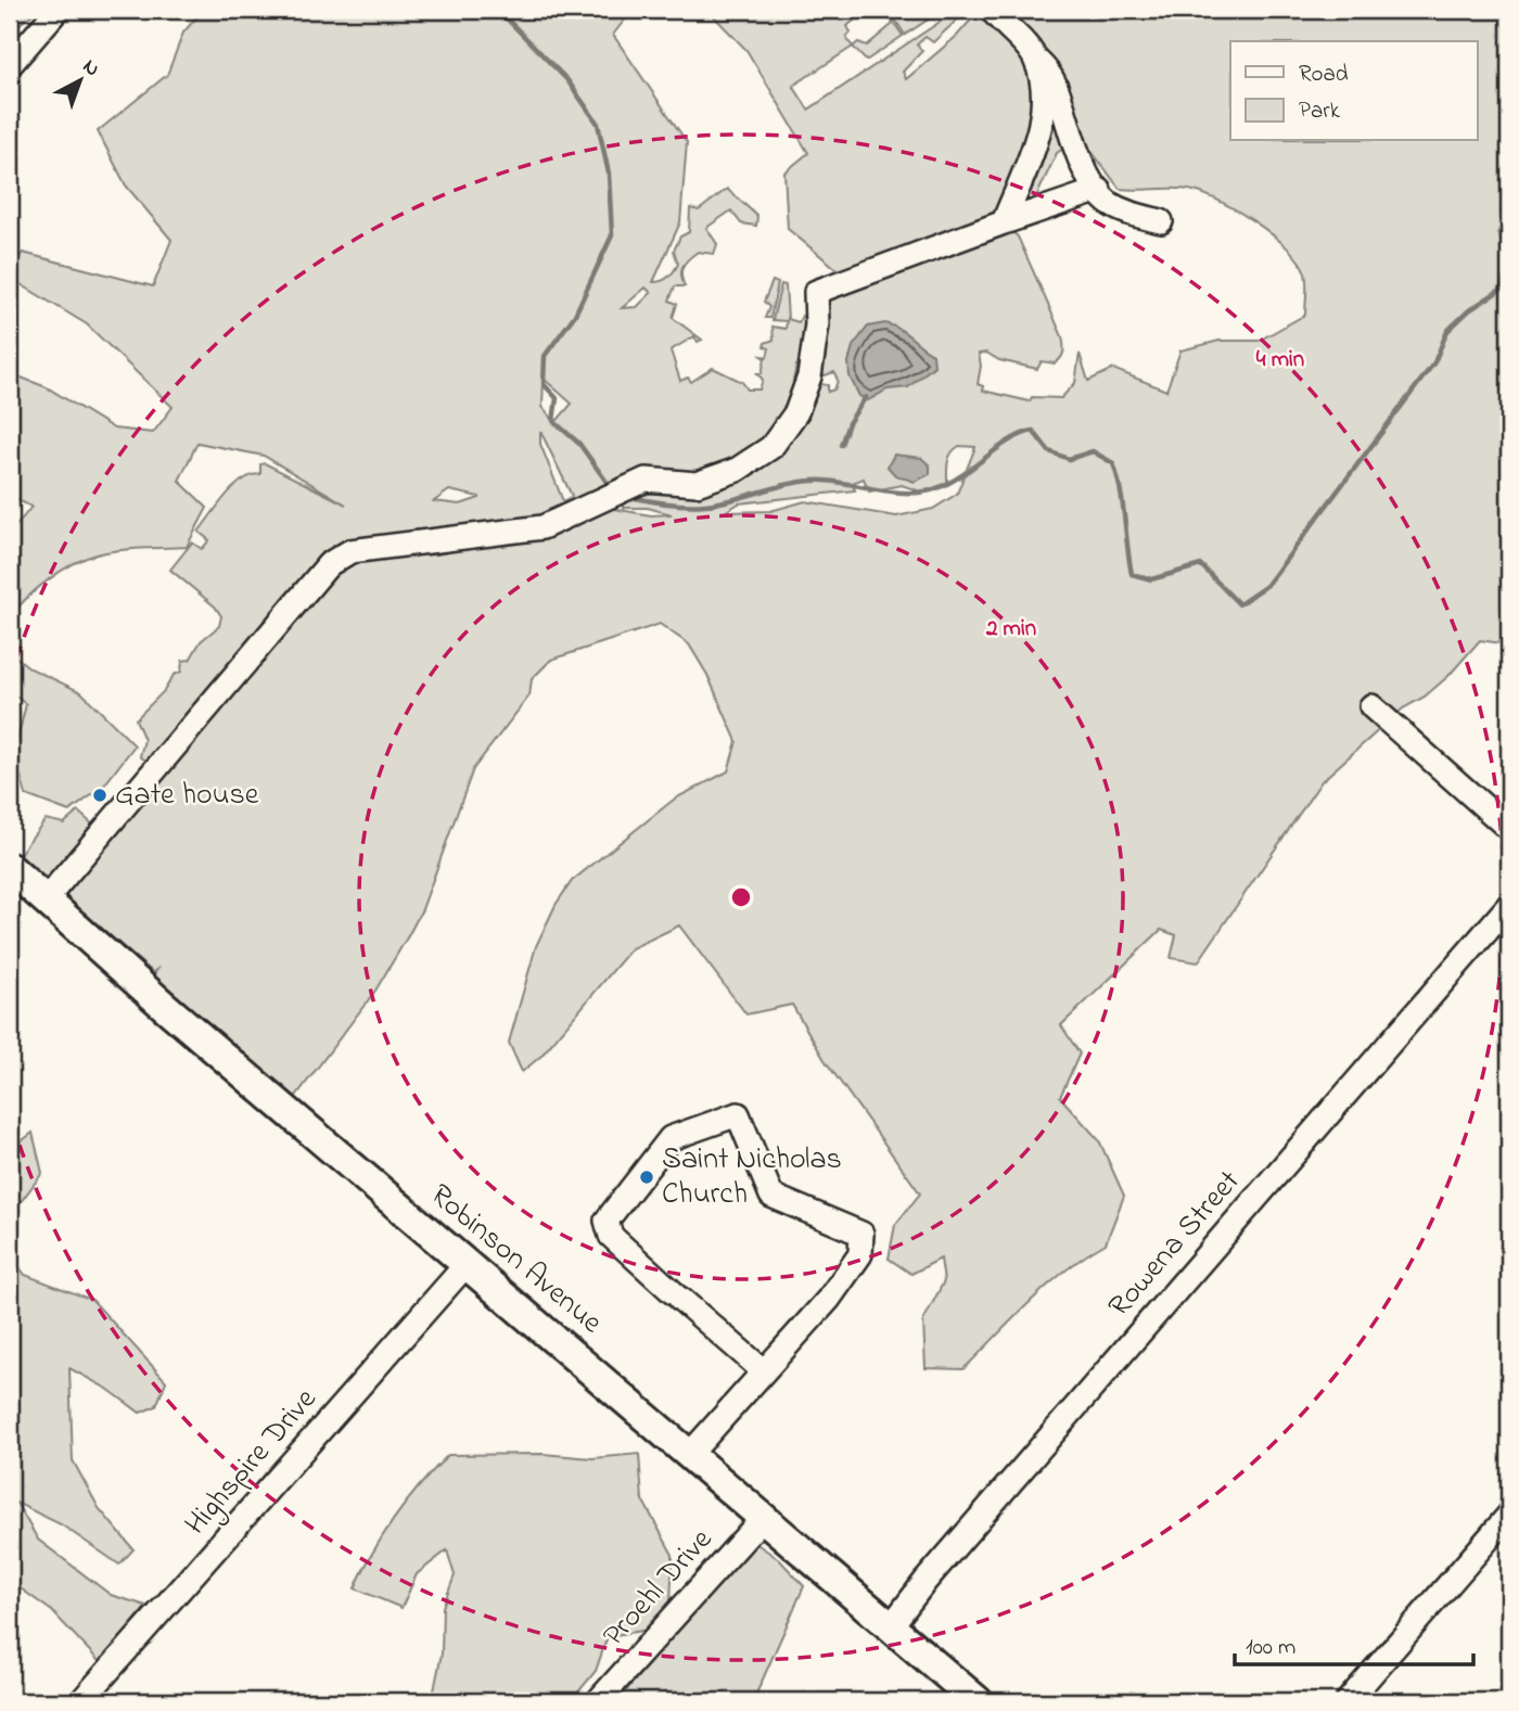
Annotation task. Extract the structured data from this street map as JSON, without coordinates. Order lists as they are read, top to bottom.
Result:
{
  "streets": {
    "main road": ["Robinson Avenue"],
    "street": ["Rowena Street", "Highspire Drive", "Proehl Drive"]
  },
  "crossings": [
    ["Rowena Street", "Robinson Avenue"],
    ["Robinson Avenue", "Highspire Drive"],
    ["Robinson Avenue", "Proehl Drive"]
  ],
  "places": ["Gate house", "Saint Nicholas Church"],
  "legend": ["Road", "Park"],
  "scale_bar": "100 m",
  "north": "top right",
  "rings": ["4 min", "2 min"]
}
